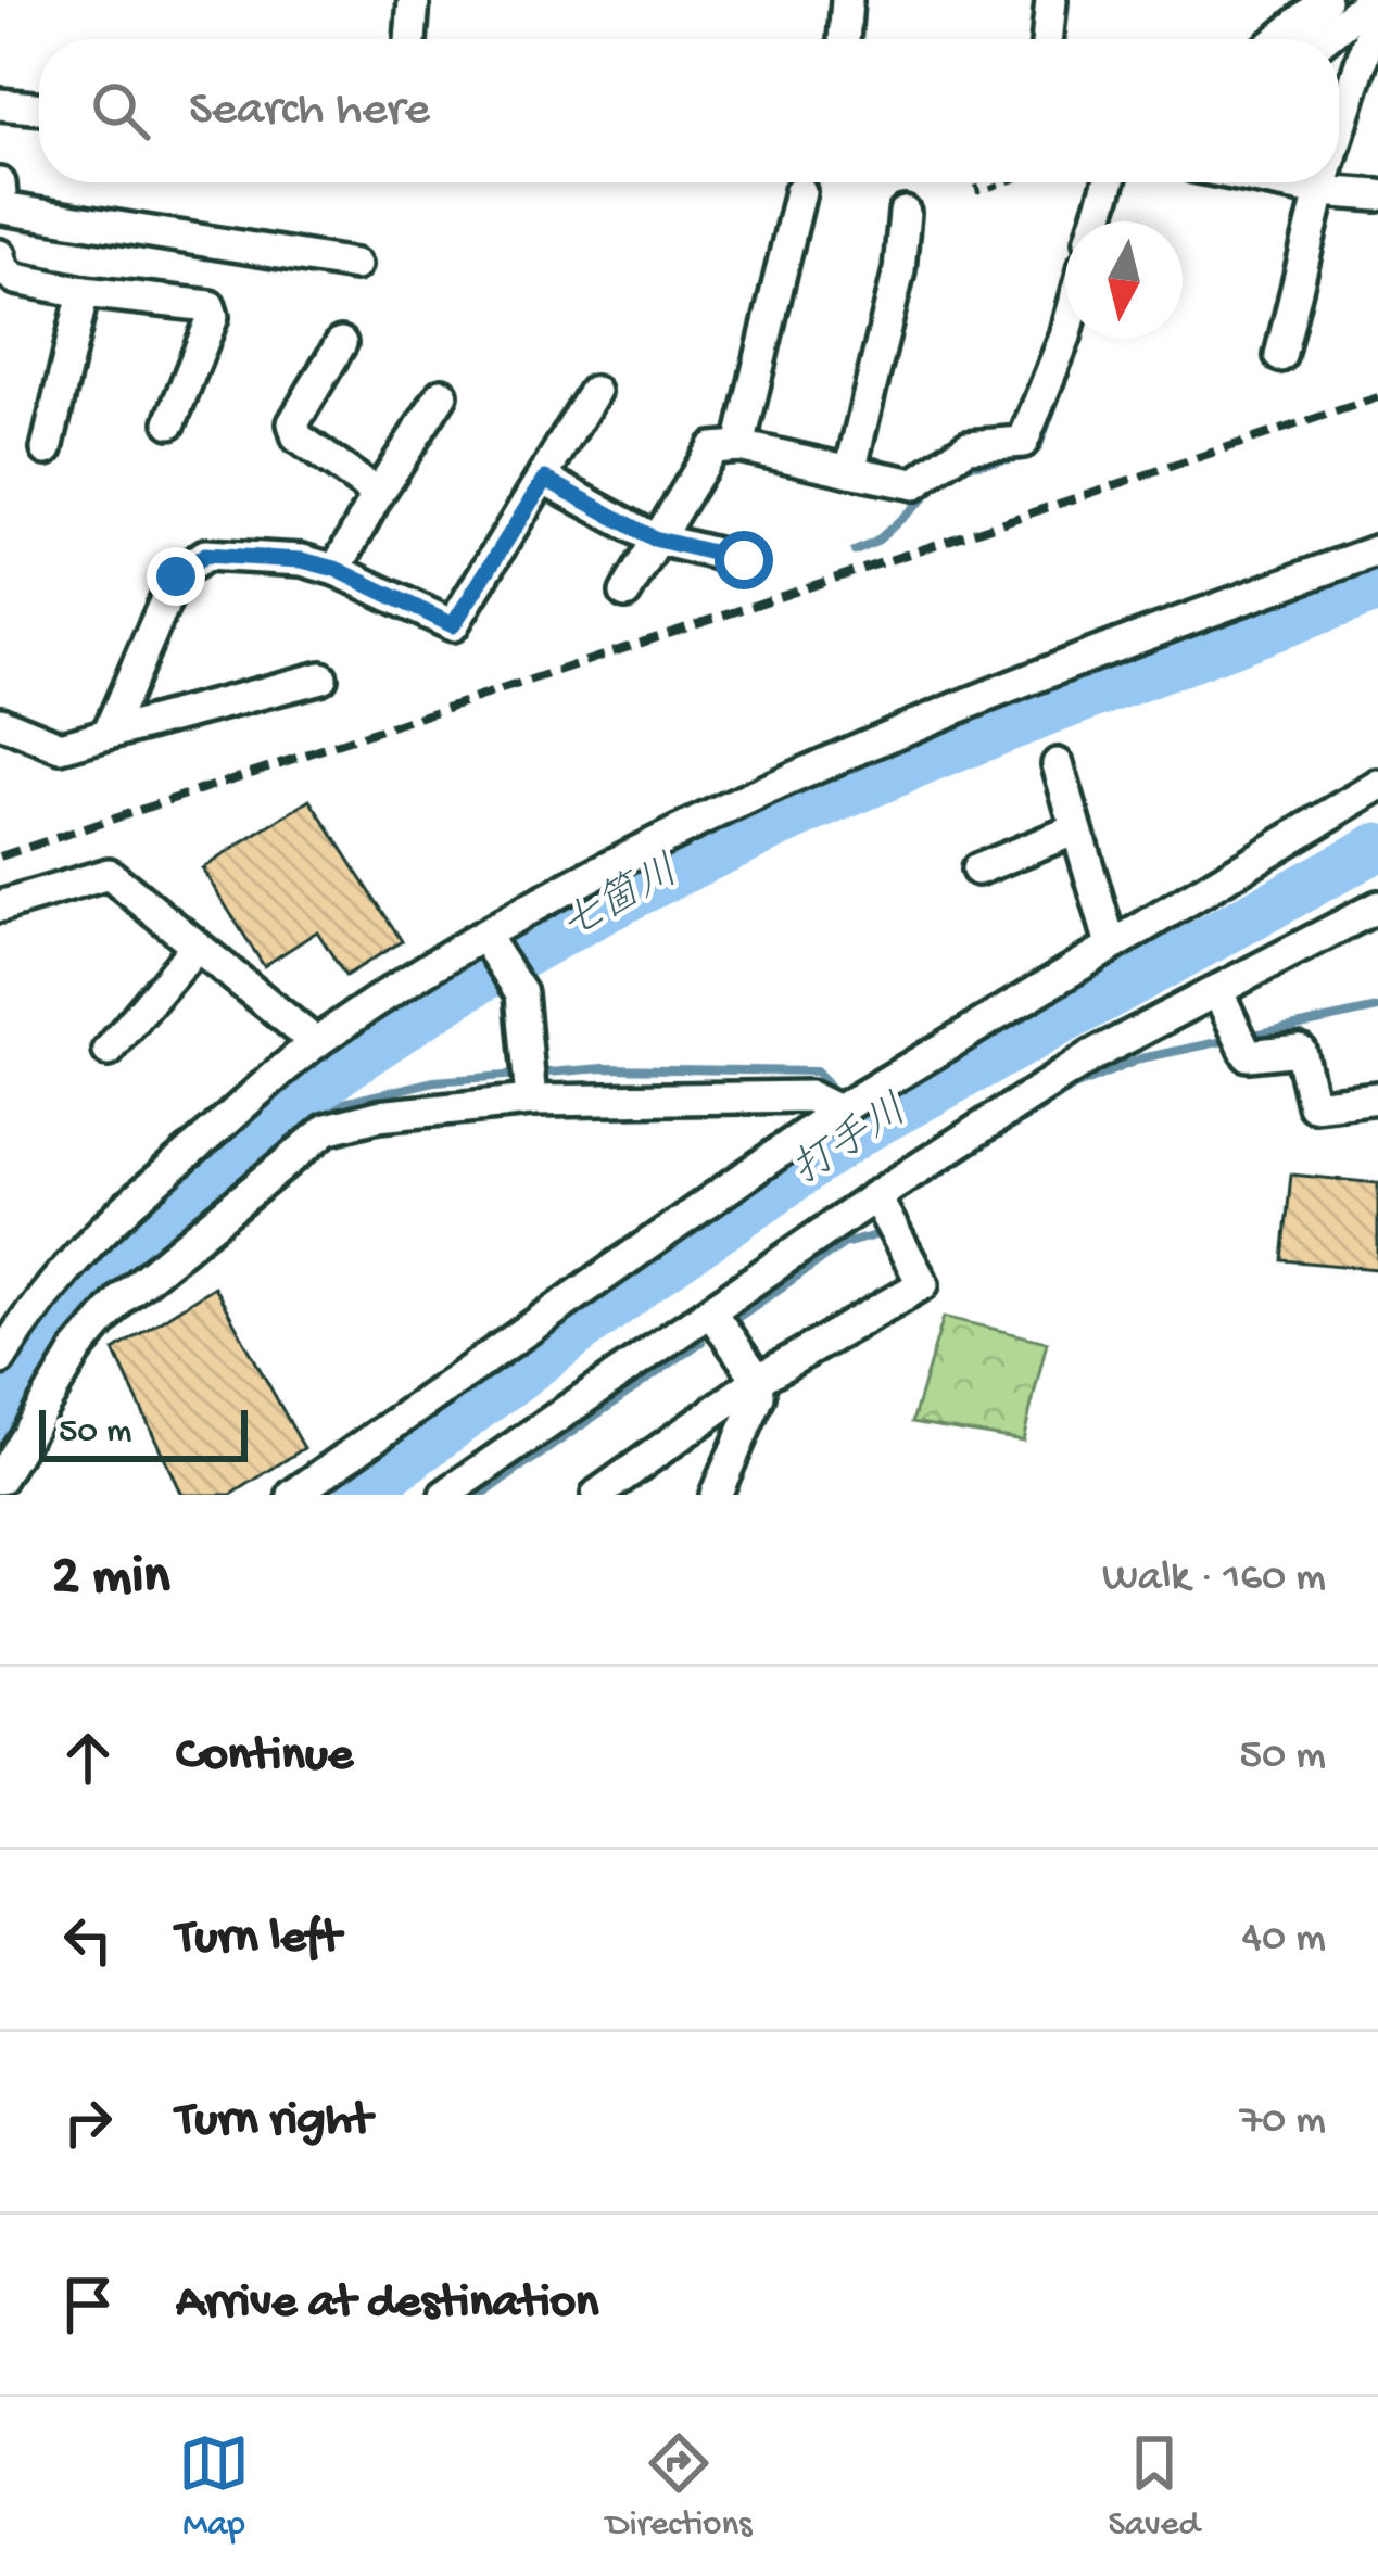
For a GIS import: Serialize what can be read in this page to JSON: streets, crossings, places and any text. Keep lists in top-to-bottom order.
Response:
{
  "water": ["七箇川", "打手川"],
  "scale_bar": "50 m",
  "north": "bottom",
  "page": {
    "search": "Search here",
    "scale": "50 m",
    "heading": ["2 min", "Walk · 160 m"],
    "list": [
      ["Continue", "50 m"],
      ["Turn left", "40 m"],
      ["Turn right", "70 m"],
      "Arrive at destination"
    ],
    "nav": ["Map", "Directions", "Saved"]
  }
}
